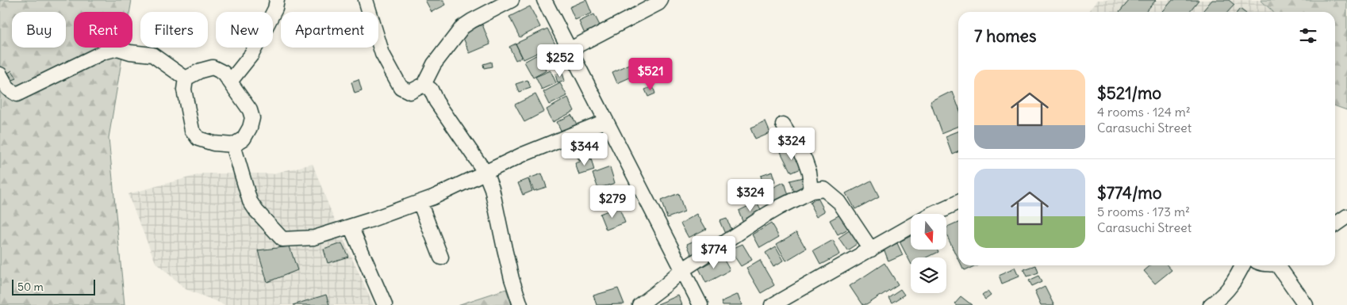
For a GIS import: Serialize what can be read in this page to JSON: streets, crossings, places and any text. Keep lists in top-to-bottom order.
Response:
{
  "scale_bar": "50 m",
  "north": "bottom",
  "page": {
    "chip": [
      "Buy",
      "Rent",
      "Filters",
      "New",
      "Apartment"
    ],
    "heading": "7 homes",
    "price": [
      "$252",
      "$521",
      "$324",
      "$344",
      "$324",
      "$279",
      "$774"
    ],
    "list": [
      {
        "name": "$521/mo",
        "note": "4 rooms · 124 m² · Carasuchi Street"
      },
      {
        "name": "$774/mo",
        "note": "5 rooms · 173 m² · Carasuchi Street"
      }
    ],
    "scale": "50 m"
  }
}
